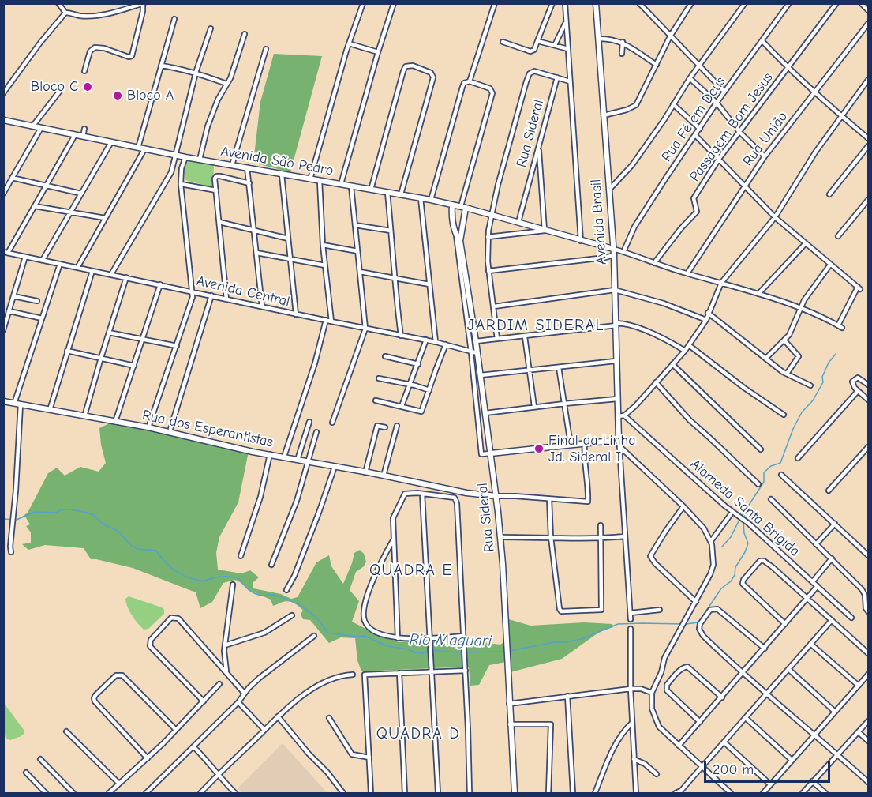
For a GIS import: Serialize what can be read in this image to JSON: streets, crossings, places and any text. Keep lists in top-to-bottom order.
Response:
{
  "streets": {
    "main road": [
      "Rua Sideral",
      "Avenida São Pedro",
      "Avenida Brasil",
      "Rua dos Esperantistas"
    ],
    "street": [
      "Rua Fé em Deus",
      "Passagem Bom Jesus",
      "Rua União",
      "Avenida Central",
      "Alameda Santa Brígida"
    ]
  },
  "crossings": [
    ["Rua Sideral", "Avenida São Pedro"],
    ["Rua Sideral", "Avenida Central"],
    ["Rua Sideral", "Rua dos Esperantistas"],
    ["Avenida São Pedro", "Avenida Brasil"]
  ],
  "districts": ["JARDIM SIDERAL", "QUADRA E", "QUADRA D"],
  "water": ["Rio Maguari"],
  "places": ["Bloco C", "Bloco A", "Final da Linha Jd. Sideral I"],
  "scale_bar": "200 m"
}
